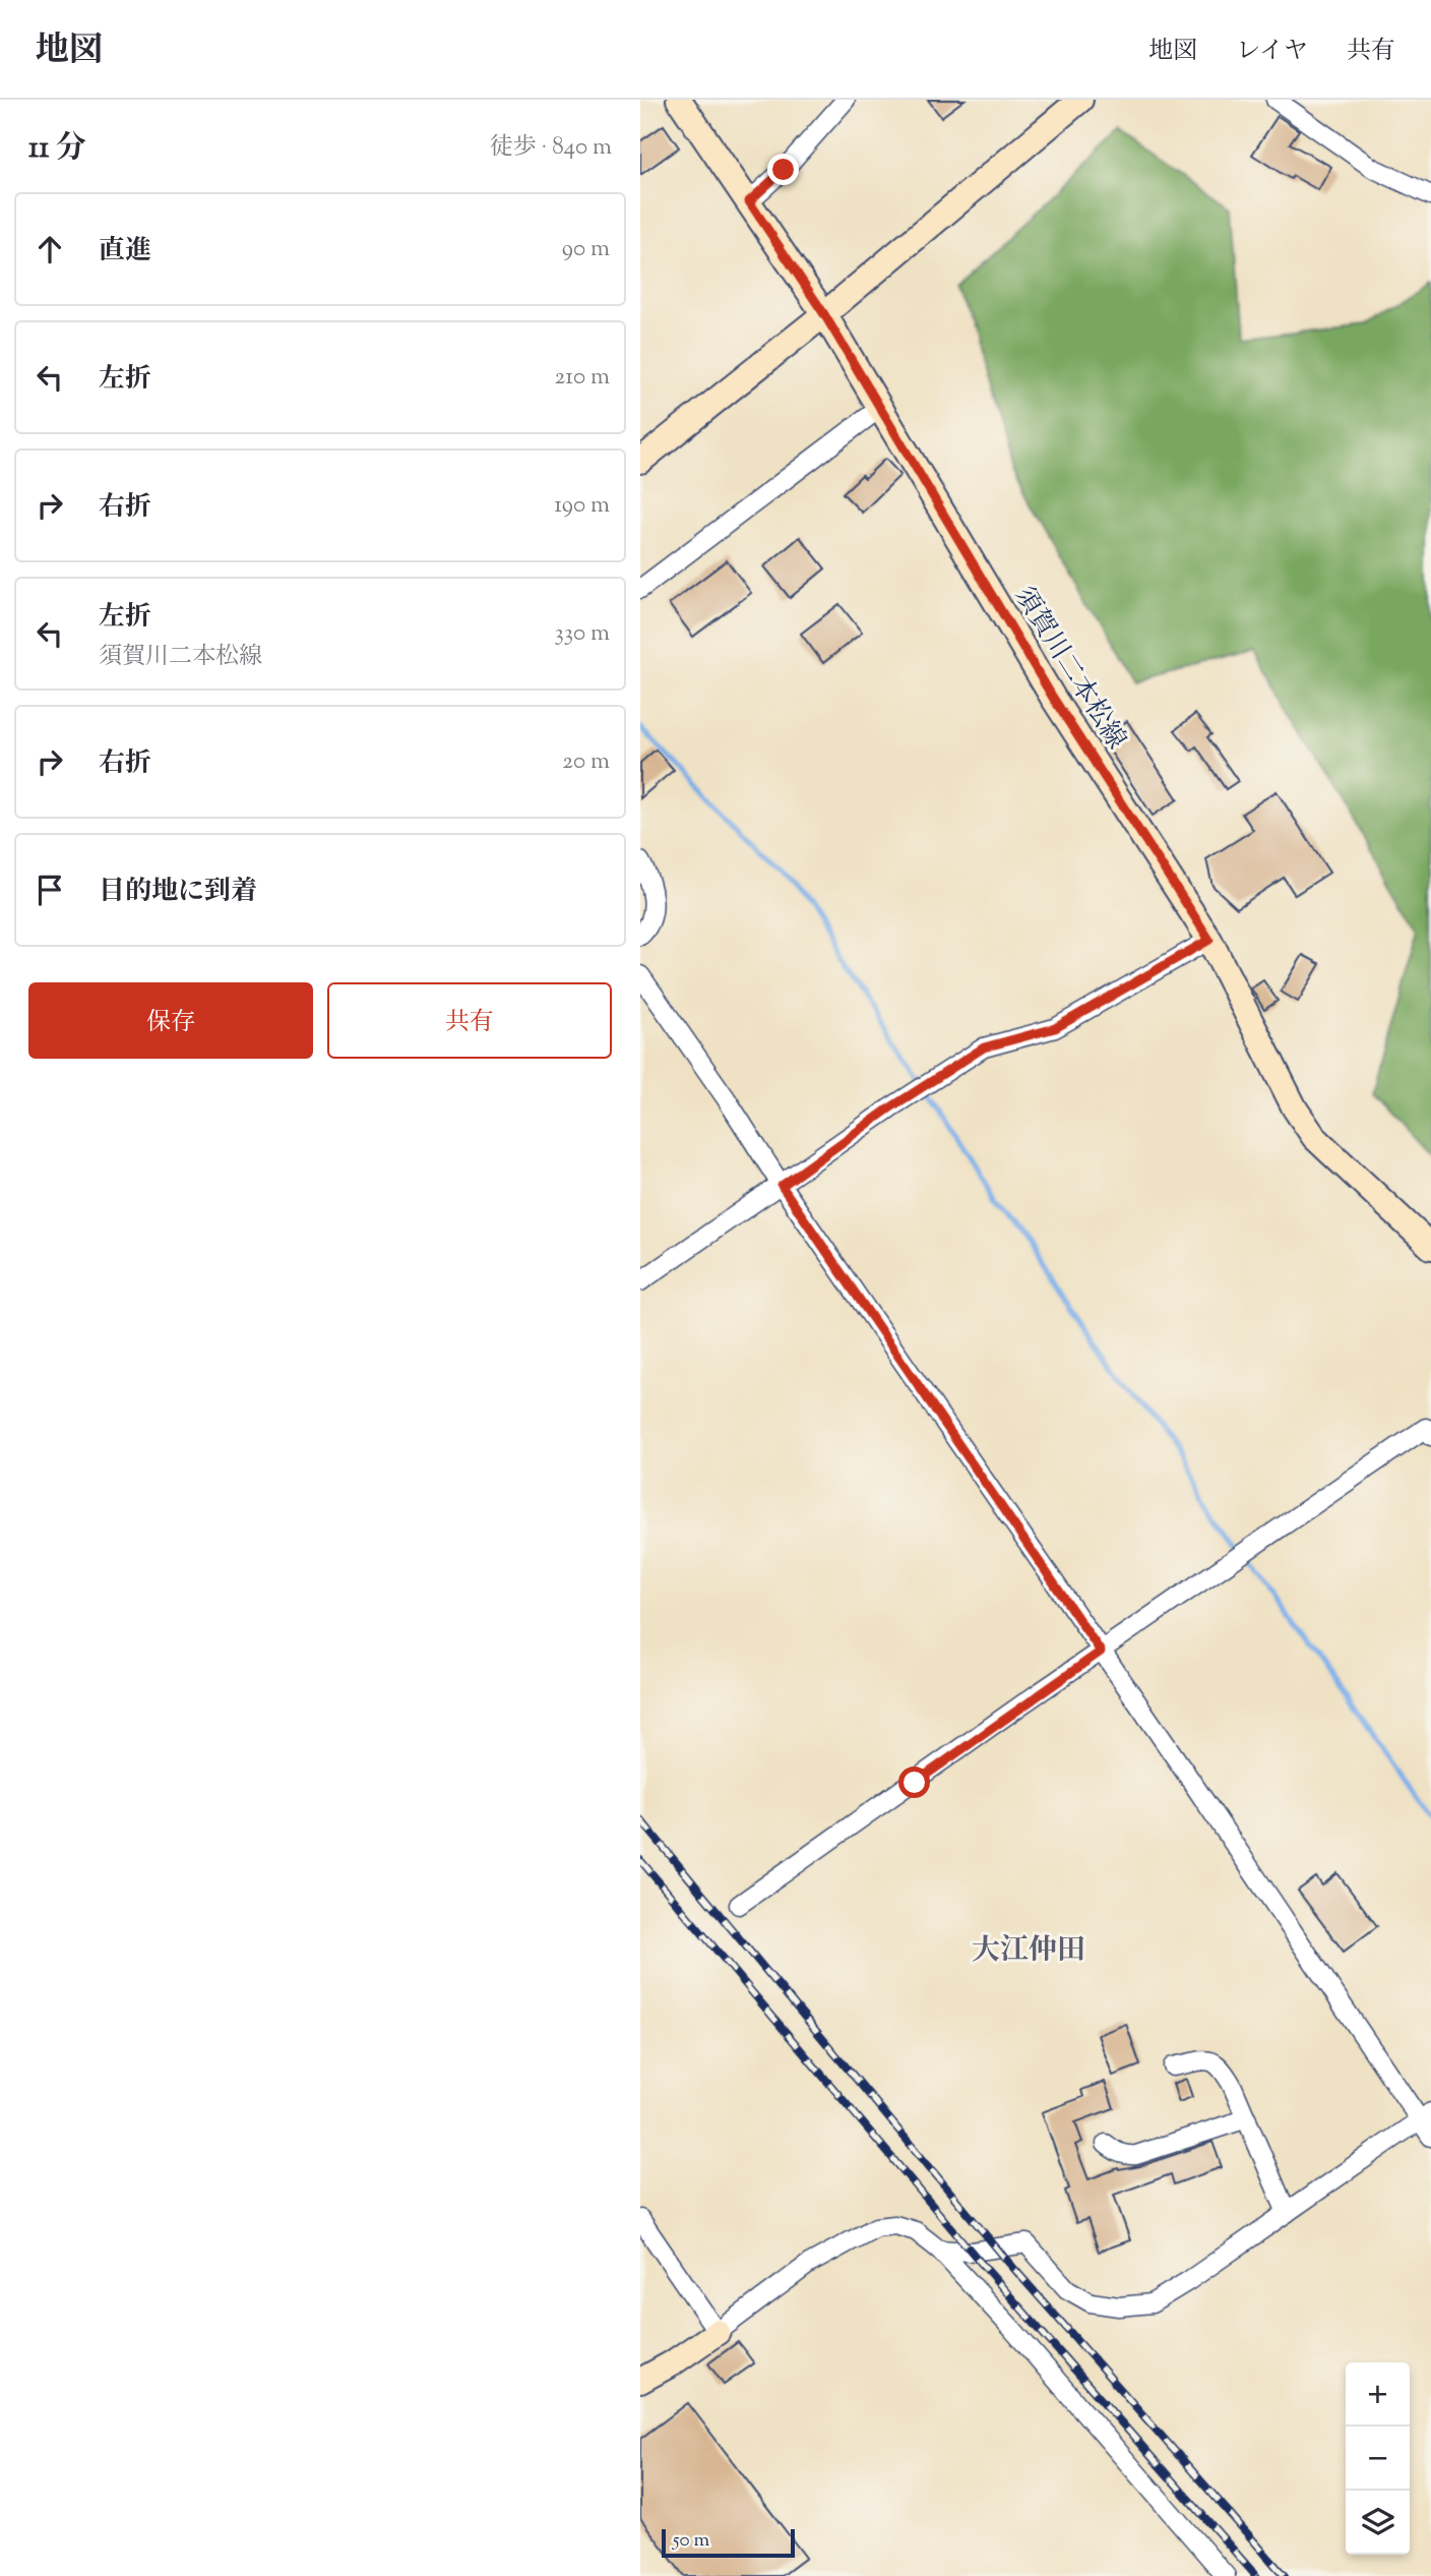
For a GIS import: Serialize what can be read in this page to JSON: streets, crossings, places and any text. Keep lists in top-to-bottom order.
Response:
{
  "streets": {
    "main road": ["須賀川二本松線"]
  },
  "districts": ["大江仲田"],
  "scale_bar": "50 m",
  "page": {
    "header": "地図",
    "nav": ["地図", "レイヤ", "共有"],
    "heading": ["11 分", "徒歩 · 840 m"],
    "list": [
      ["直進", "90 m"],
      ["左折", "210 m"],
      ["右折", "190 m"],
      ["左折", "須賀川二本松線", "330 m"],
      ["右折", "20 m"],
      "目的地に到着"
    ],
    "buttons": ["保存", "共有"],
    "map_buttons": ["+", "−"],
    "scale": "50 m"
  }
}
